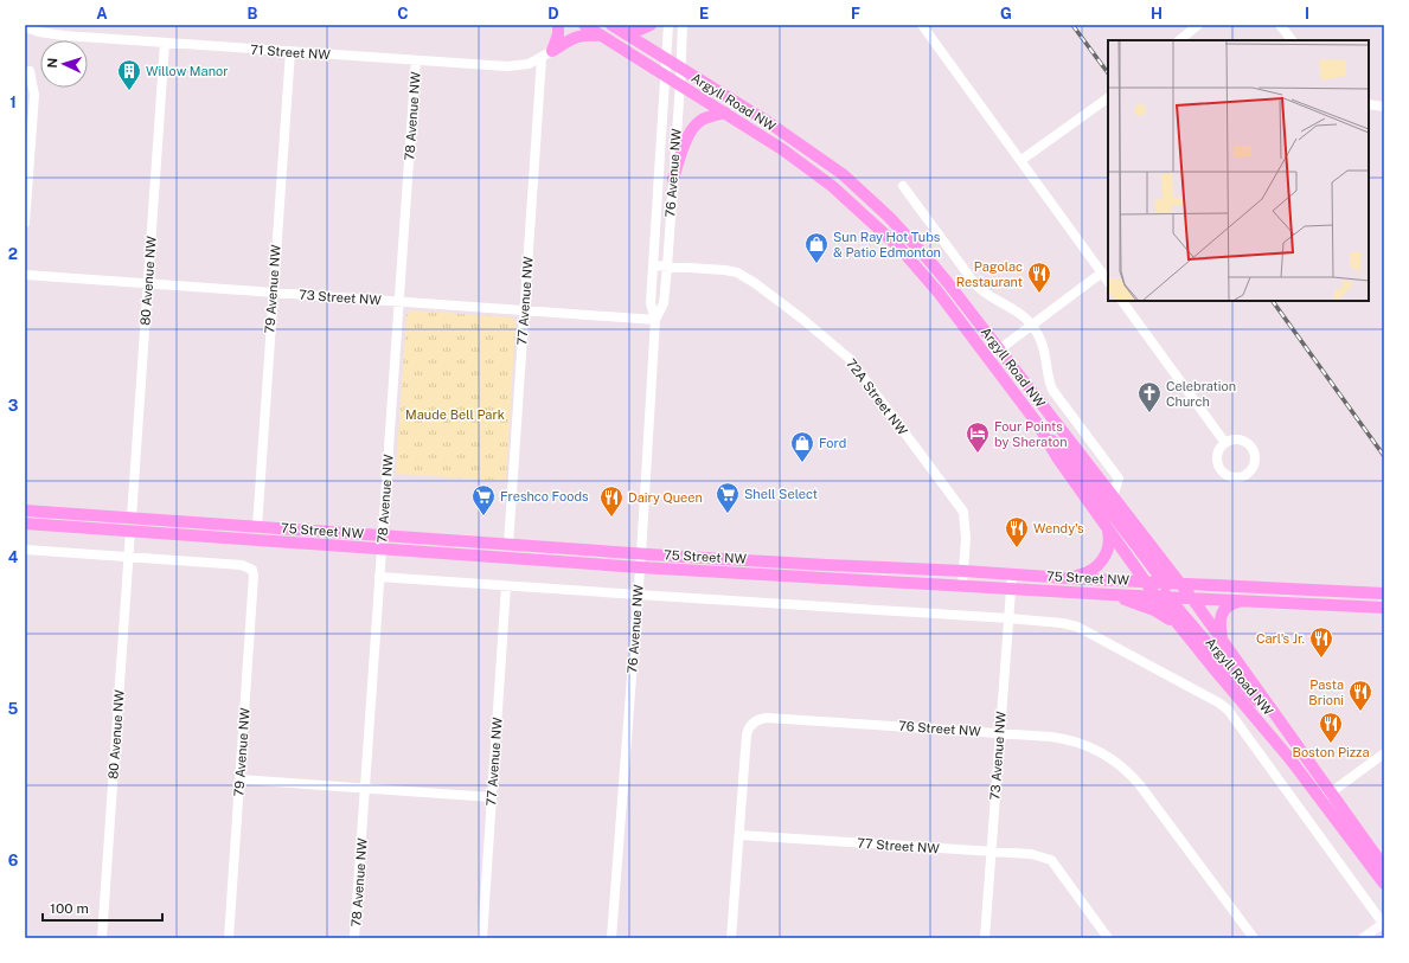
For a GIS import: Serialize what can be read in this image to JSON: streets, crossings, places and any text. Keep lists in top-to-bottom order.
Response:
{
  "streets": {
    "main road": ["Argyll Road NW", "75 Street NW"],
    "street": [
      "71 Street NW",
      "78 Avenue NW",
      "76 Avenue NW",
      "80 Avenue NW",
      "79 Avenue NW",
      "73 Street NW",
      "77 Avenue NW",
      "72A Street NW",
      "76 Street NW",
      "73 Avenue NW",
      "77 Street NW"
    ]
  },
  "crossings": [
    ["71 Street NW", "78 Avenue NW"],
    ["71 Street NW", "80 Avenue NW"],
    ["71 Street NW", "79 Avenue NW"],
    ["71 Street NW", "77 Avenue NW"],
    ["Argyll Road NW", "76 Avenue NW"],
    ["Argyll Road NW", "75 Street NW"],
    ["78 Avenue NW", "73 Street NW"],
    ["78 Avenue NW", "75 Street NW"],
    ["76 Avenue NW", "73 Street NW"],
    ["76 Avenue NW", "72A Street NW"],
    ["76 Avenue NW", "75 Street NW"],
    ["80 Avenue NW", "79 Avenue NW"],
    ["80 Avenue NW", "73 Street NW"],
    ["80 Avenue NW", "75 Street NW"],
    ["79 Avenue NW", "73 Street NW"],
    ["79 Avenue NW", "75 Street NW"],
    ["73 Street NW", "77 Avenue NW"],
    ["77 Avenue NW", "75 Street NW"],
    ["72A Street NW", "75 Street NW"],
    ["75 Street NW", "73 Avenue NW"],
    ["76 Street NW", "73 Avenue NW"],
    ["76 Street NW", "77 Street NW"],
    ["73 Avenue NW", "77 Street NW"]
  ],
  "parks": ["Maude Bell Park"],
  "places": {
    "building": ["Willow Manor"],
    "shop": ["Sun Ray Hot Tubs & Patio Edmonton", "Ford"],
    "restaurant": [
      "Pagolac Restaurant",
      "Dairy Queen",
      "Wendy's",
      "Carl's Jr.",
      "Pasta Brioni",
      "Boston Pizza"
    ],
    "church": ["Celebration Church"],
    "hotel": ["Four Points by Sheraton"],
    "supermarket": ["Shell Select", "Freshco Foods"]
  },
  "scale_bar": "100 m",
  "north": "left",
  "grid": {
    "columns": [
      "A",
      "B",
      "C",
      "D",
      "E",
      "F",
      "G",
      "H",
      "I"
    ],
    "rows": [
      "1",
      "2",
      "3",
      "4",
      "5",
      "6"
    ]
  }
}
